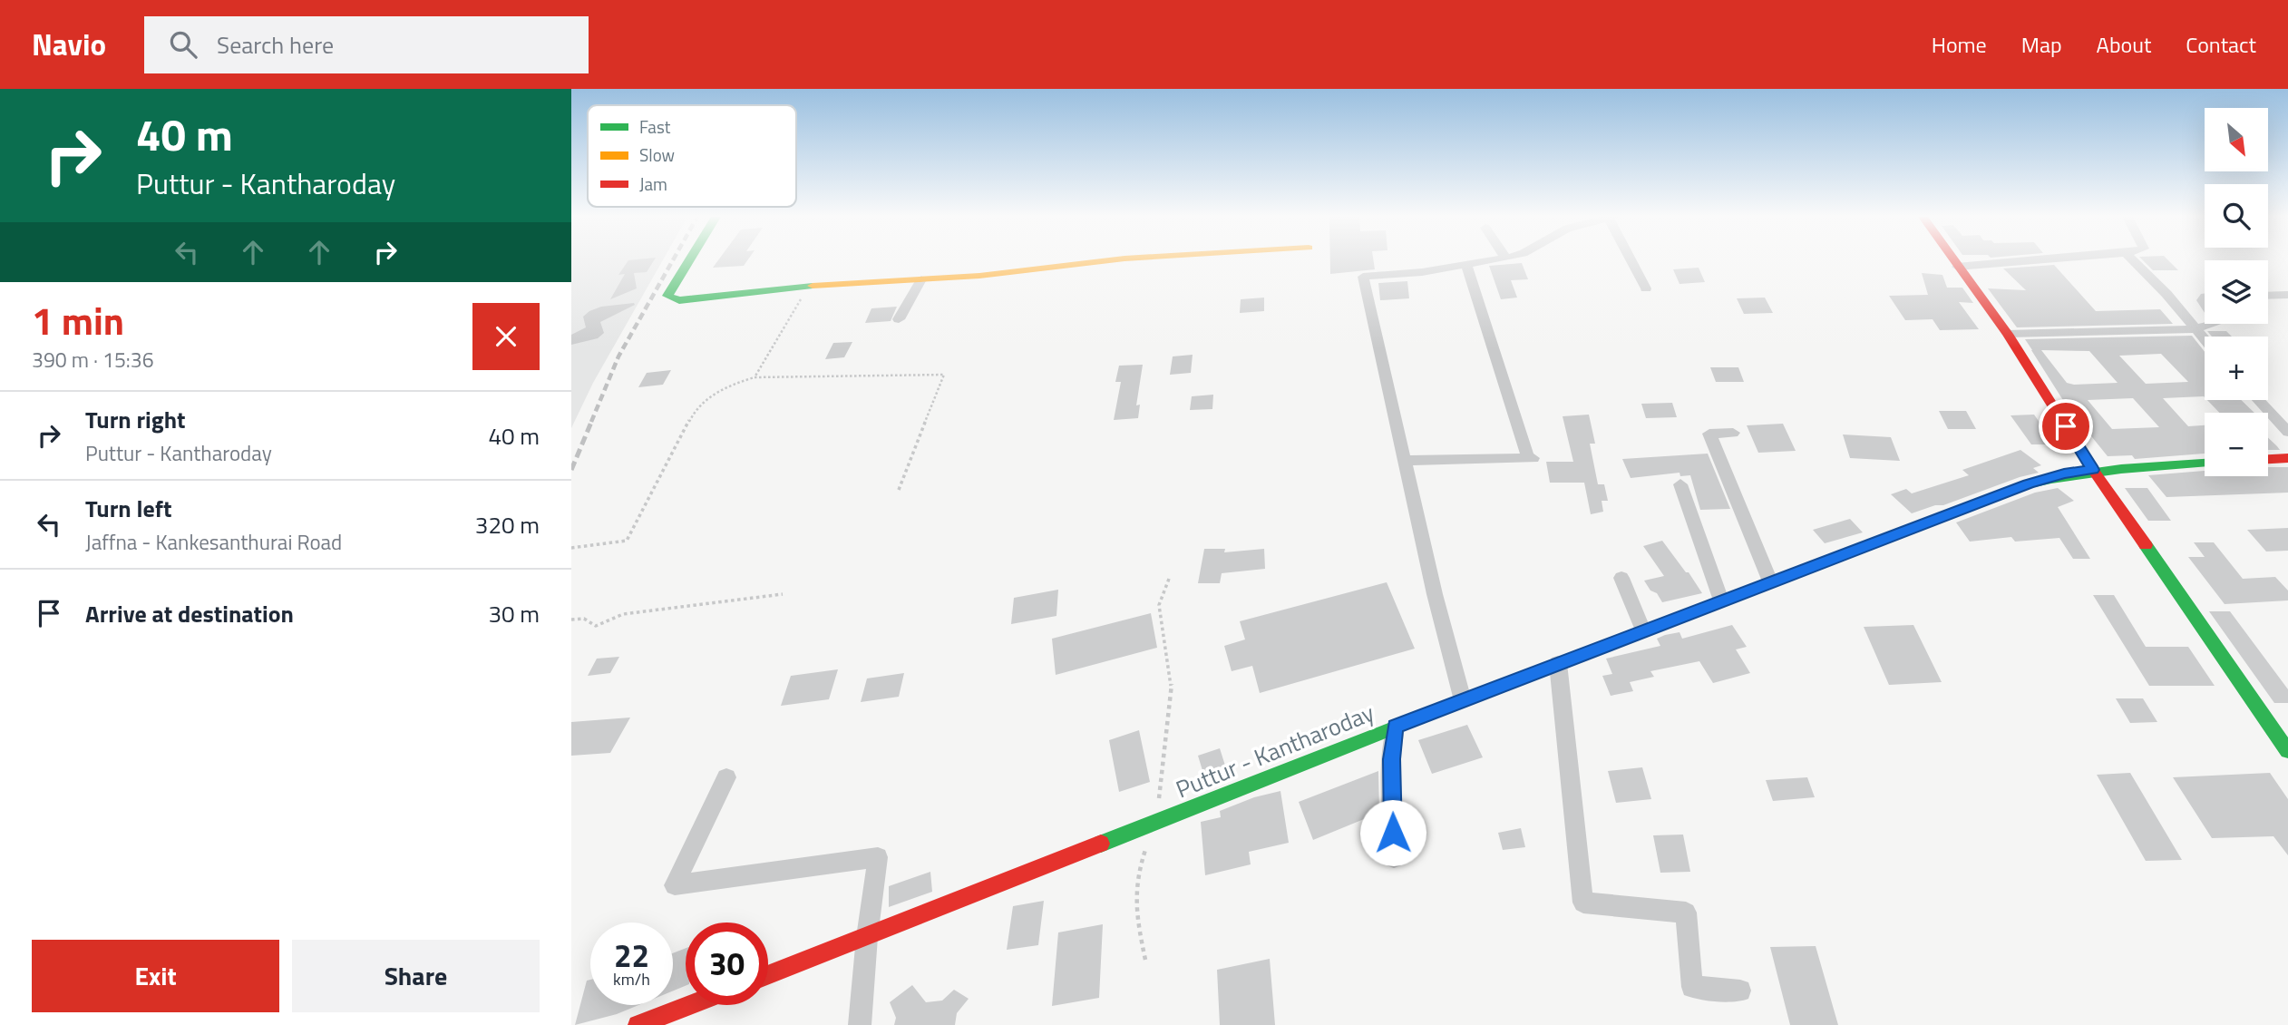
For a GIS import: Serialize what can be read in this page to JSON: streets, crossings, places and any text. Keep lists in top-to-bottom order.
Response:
{
  "streets": {
    "main road": ["Puttur - Kantharoday"]
  },
  "legend": ["Fast", "Slow", "Jam"],
  "north": "bottom right",
  "page": {
    "header": "Navio",
    "search": "Search here",
    "nav": [
      "Home",
      "Map",
      "About",
      "Contact"
    ],
    "turn": ["40 m", "Puttur - Kantharoday"],
    "map_buttons": ["+", "−"],
    "heading": ["1 min", "390 m · 15:36"],
    "list": [
      {
        "name": "Turn right",
        "note": "Puttur - Kantharoday",
        "value": "40 m"
      },
      {
        "name": "Turn left",
        "note": "Jaffna - Kankesanthurai Road",
        "value": "320 m"
      },
      {
        "name": "Arrive at destination",
        "value": "30 m"
      }
    ],
    "speed": "22 km/h",
    "limit": "30",
    "buttons": ["Exit", "Share"]
  }
}
